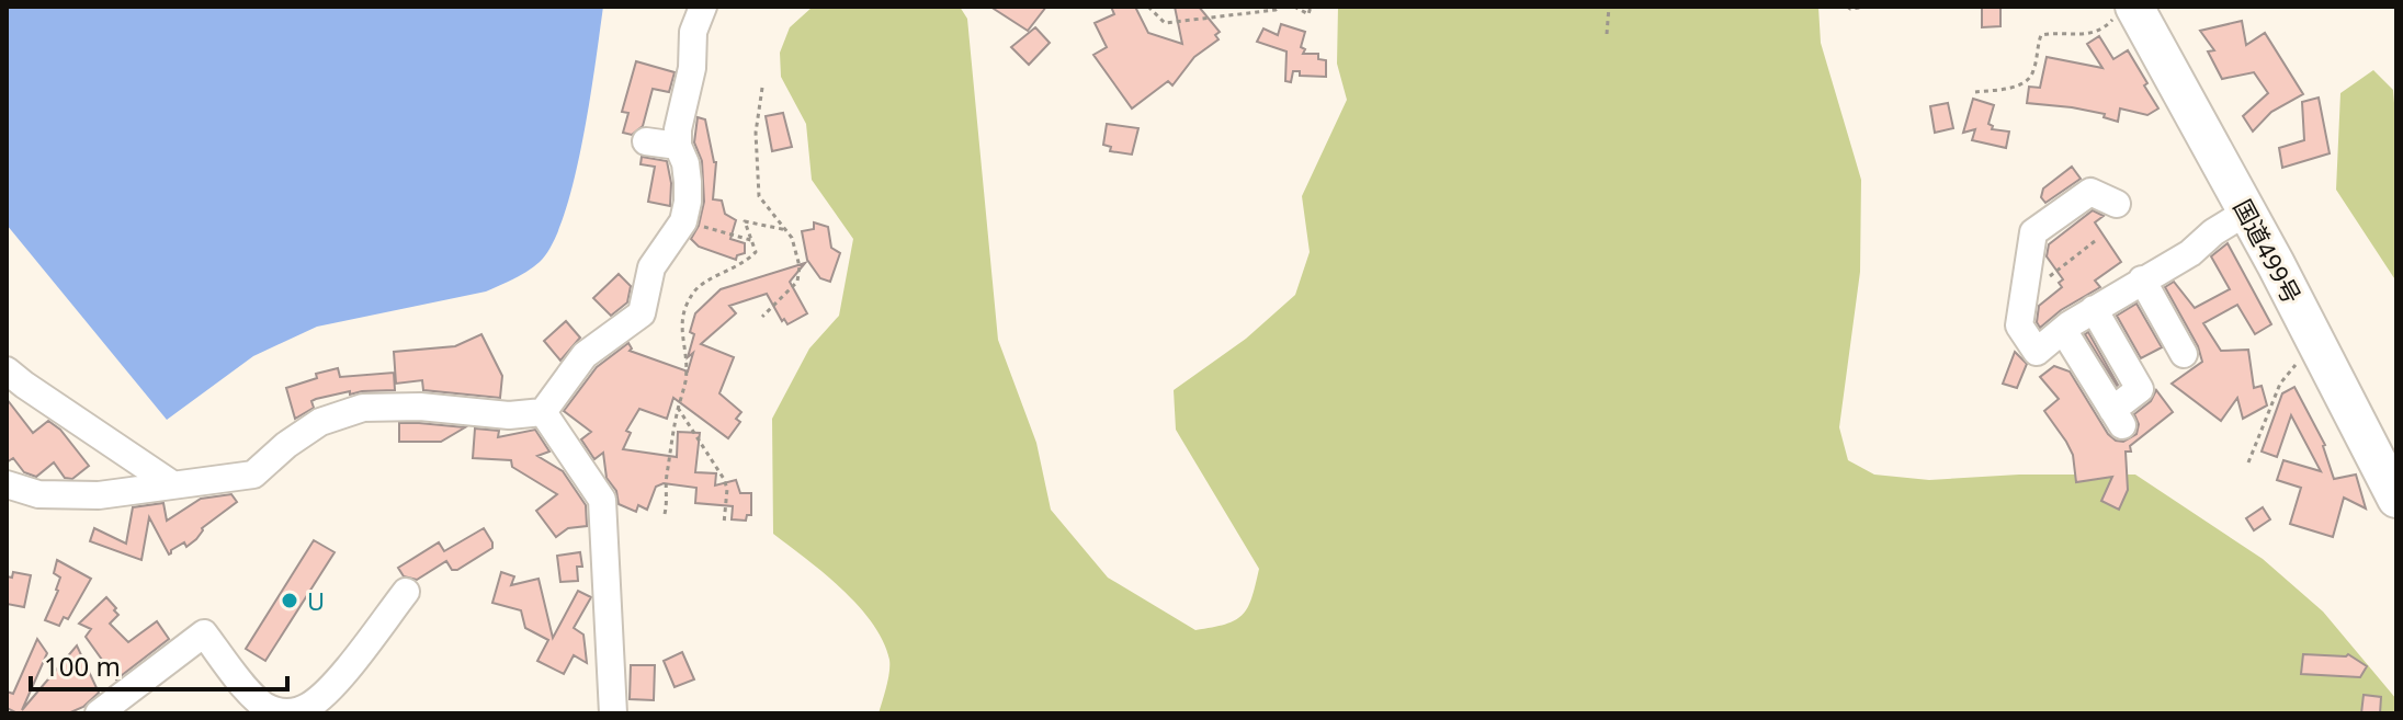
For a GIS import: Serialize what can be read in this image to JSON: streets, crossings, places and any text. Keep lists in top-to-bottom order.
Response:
{
  "streets": {
    "highway": ["国道499号"]
  },
  "places": ["U"],
  "scale_bar": "100 m"
}
